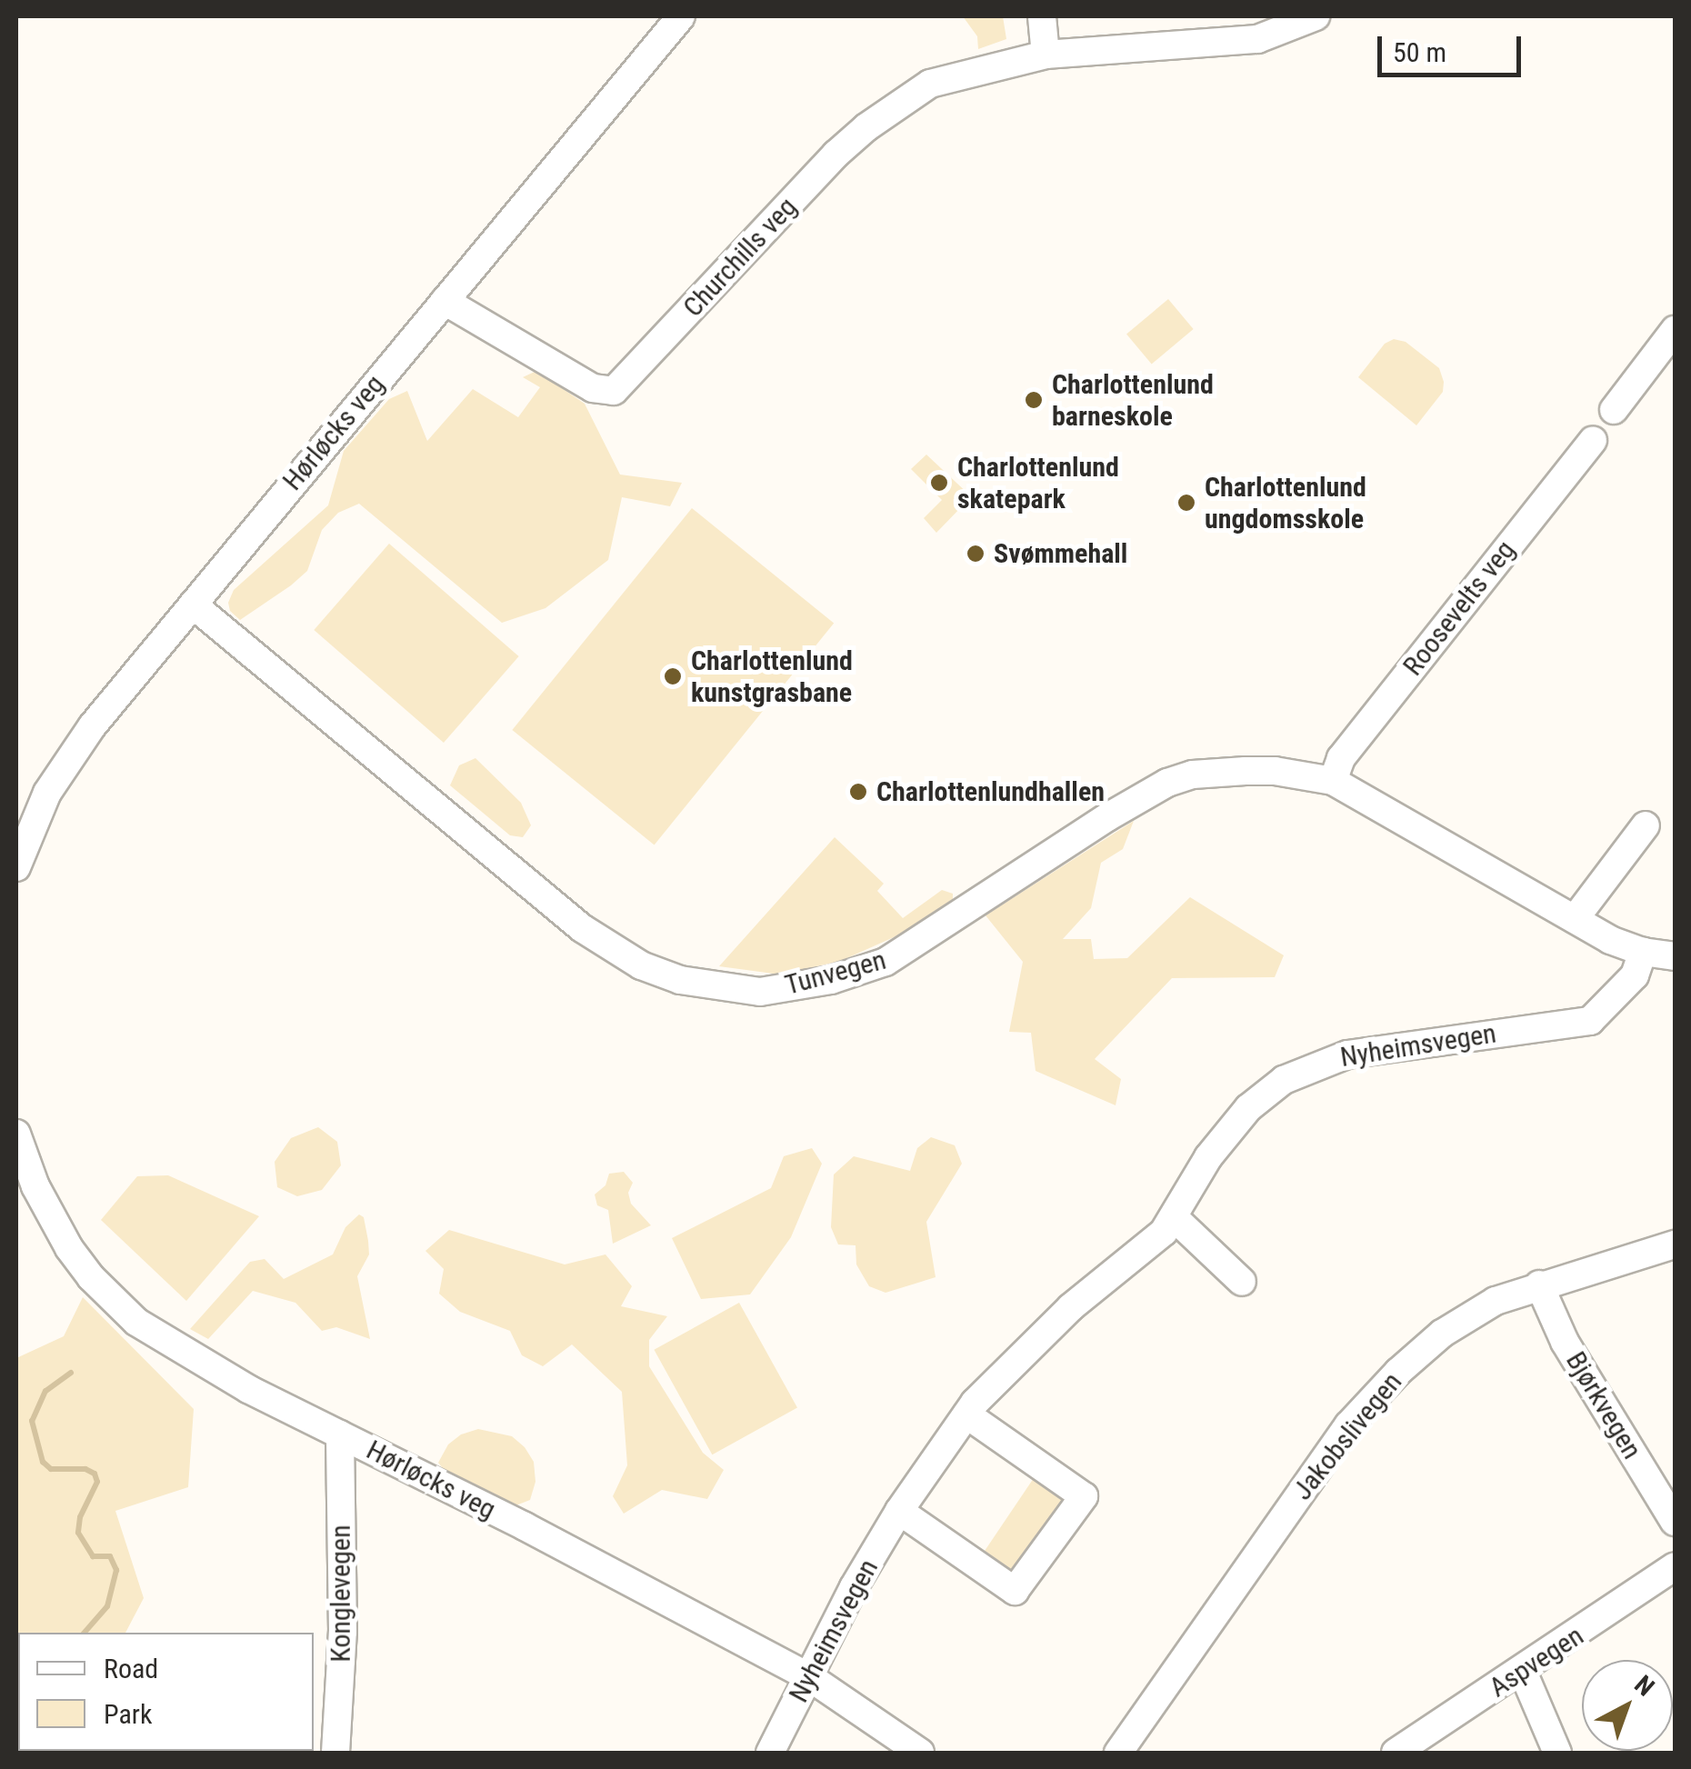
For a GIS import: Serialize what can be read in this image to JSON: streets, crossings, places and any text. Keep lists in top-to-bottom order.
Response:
{
  "streets": {
    "street": [
      "Churchills veg",
      "Hørløcks veg",
      "Roosevelts veg",
      "Tunvegen",
      "Nyheimsvegen",
      "Bjørkvegen",
      "Jakobslivegen",
      "Konglevegen",
      "Aspvegen"
    ]
  },
  "crossings": [
    ["Churchills veg", "Hørløcks veg"],
    ["Hørløcks veg", "Tunvegen"],
    ["Hørløcks veg", "Nyheimsvegen"],
    ["Hørløcks veg", "Konglevegen"],
    ["Roosevelts veg", "Tunvegen"],
    ["Tunvegen", "Nyheimsvegen"],
    ["Bjørkvegen", "Jakobslivegen"]
  ],
  "places": [
    "Charlottenlund barneskole",
    "Charlottenlund skatepark",
    "Charlottenlund ungdomsskole",
    "Svømmehall",
    "Charlottenlund kunstgrasbane",
    "Charlottenlundhallen"
  ],
  "legend": ["Road", "Park"],
  "scale_bar": "50 m",
  "north": "top right"
}
